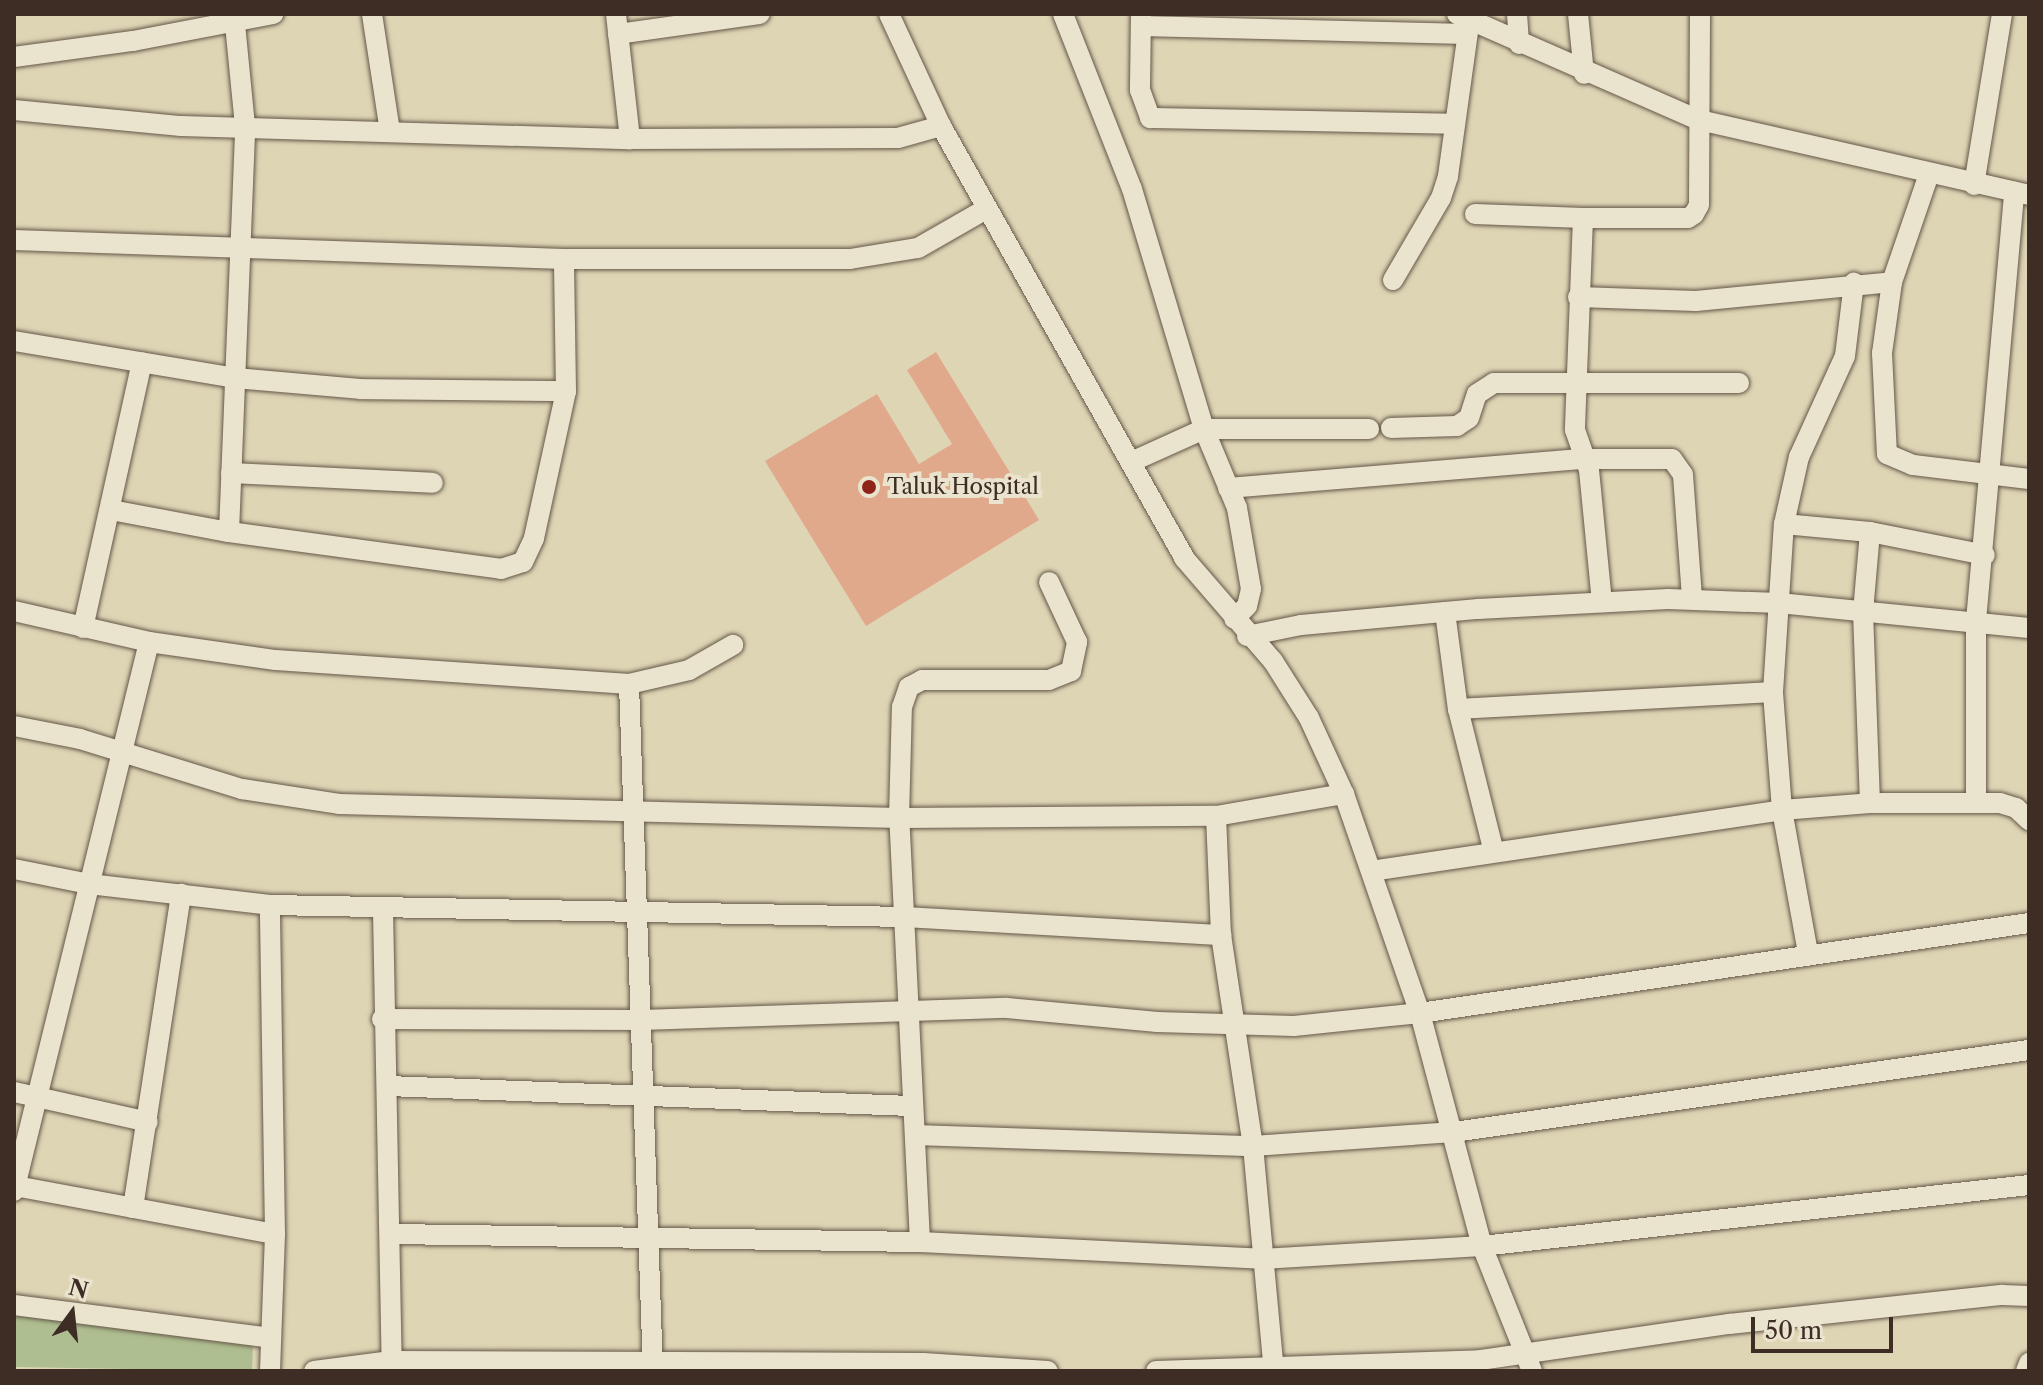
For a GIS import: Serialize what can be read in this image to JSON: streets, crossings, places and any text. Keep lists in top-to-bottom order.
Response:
{
  "places": ["Taluk Hospital"],
  "scale_bar": "50 m",
  "north": "top"
}
